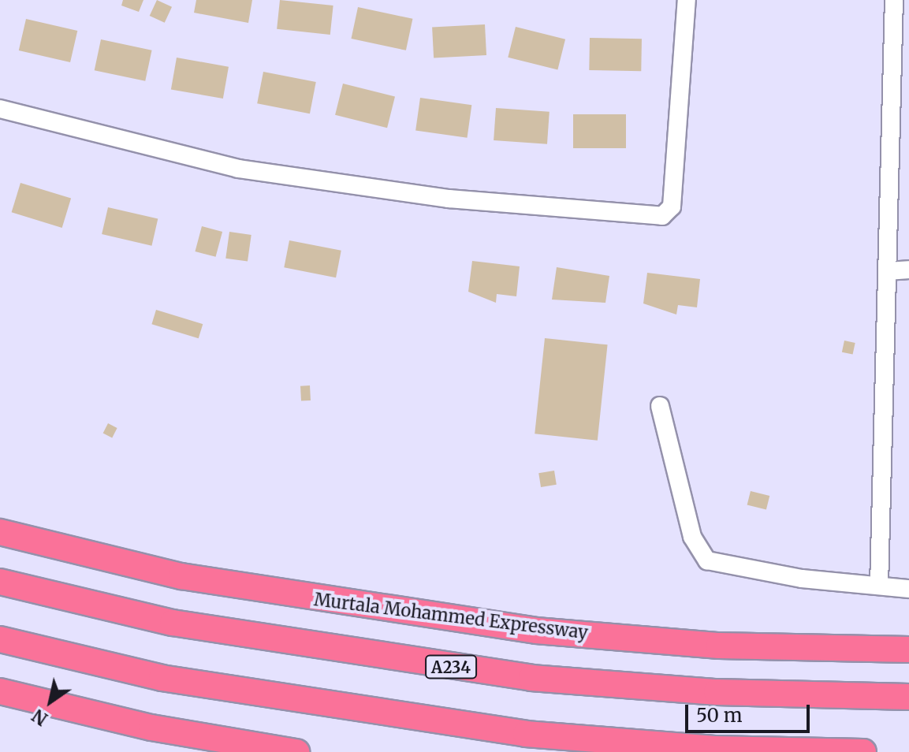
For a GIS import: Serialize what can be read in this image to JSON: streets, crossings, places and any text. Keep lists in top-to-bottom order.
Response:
{
  "streets": {
    "highway": ["Murtala Mohammed Expressway", "A234"]
  },
  "scale_bar": "50 m",
  "north": "bottom left"
}
